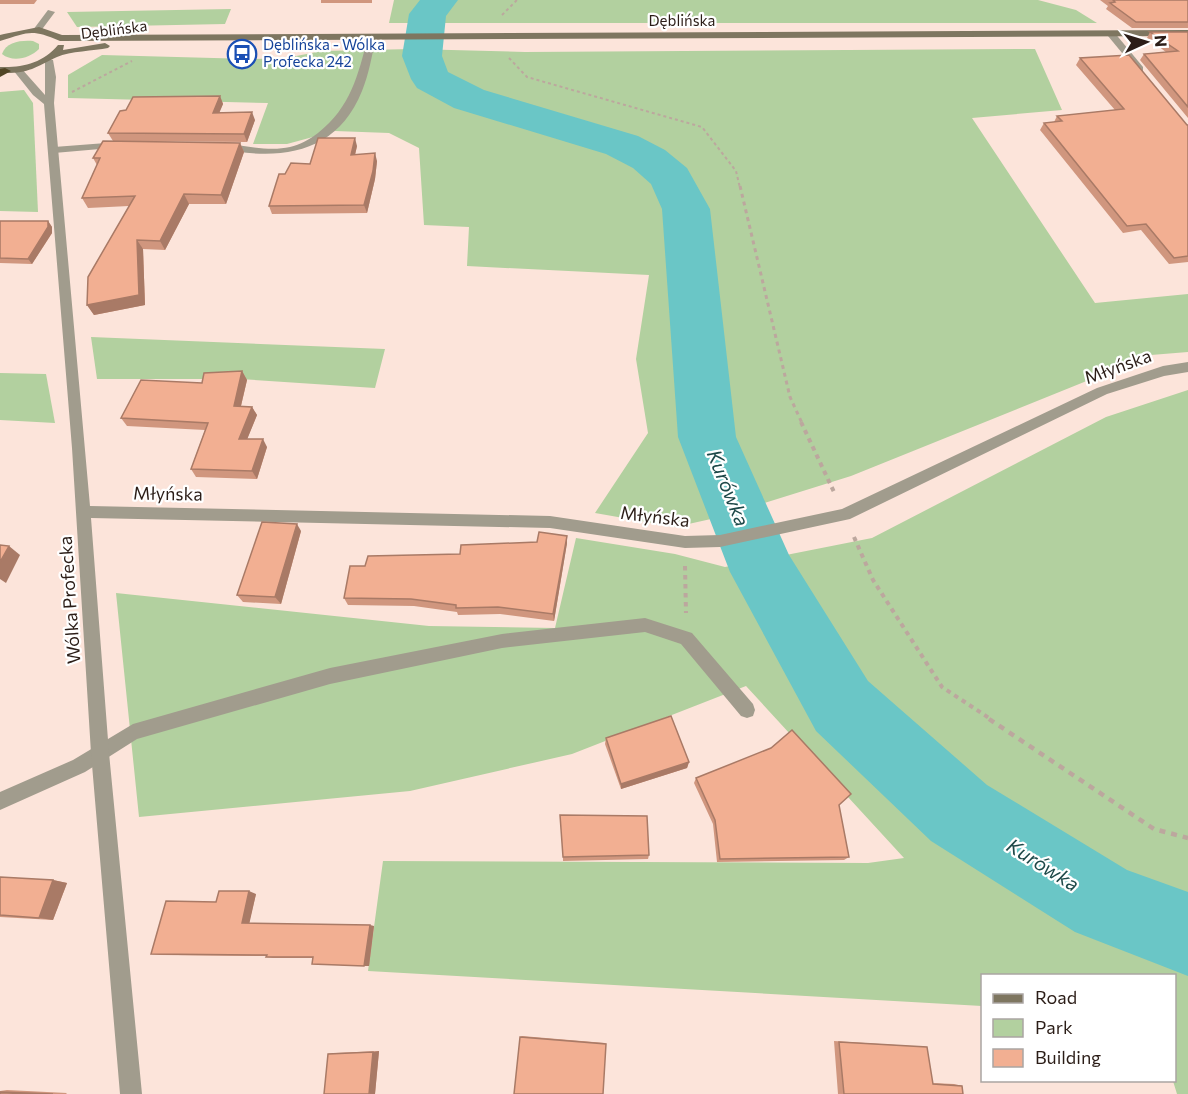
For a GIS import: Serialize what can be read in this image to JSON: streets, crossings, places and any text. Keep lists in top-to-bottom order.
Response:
{
  "streets": {
    "main road": ["Dęblińska"],
    "street": ["Młyńska", "Wólka Profecka"]
  },
  "crossings": [
    ["Dęblińska", "Wólka Profecka"],
    ["Młyńska", "Wólka Profecka"]
  ],
  "water": ["Kurówka"],
  "places": {
    "bus stop": ["Dęblińska - Wólka Profecka 242"]
  },
  "legend": ["Road", "Park", "Building"],
  "north": "right"
}
